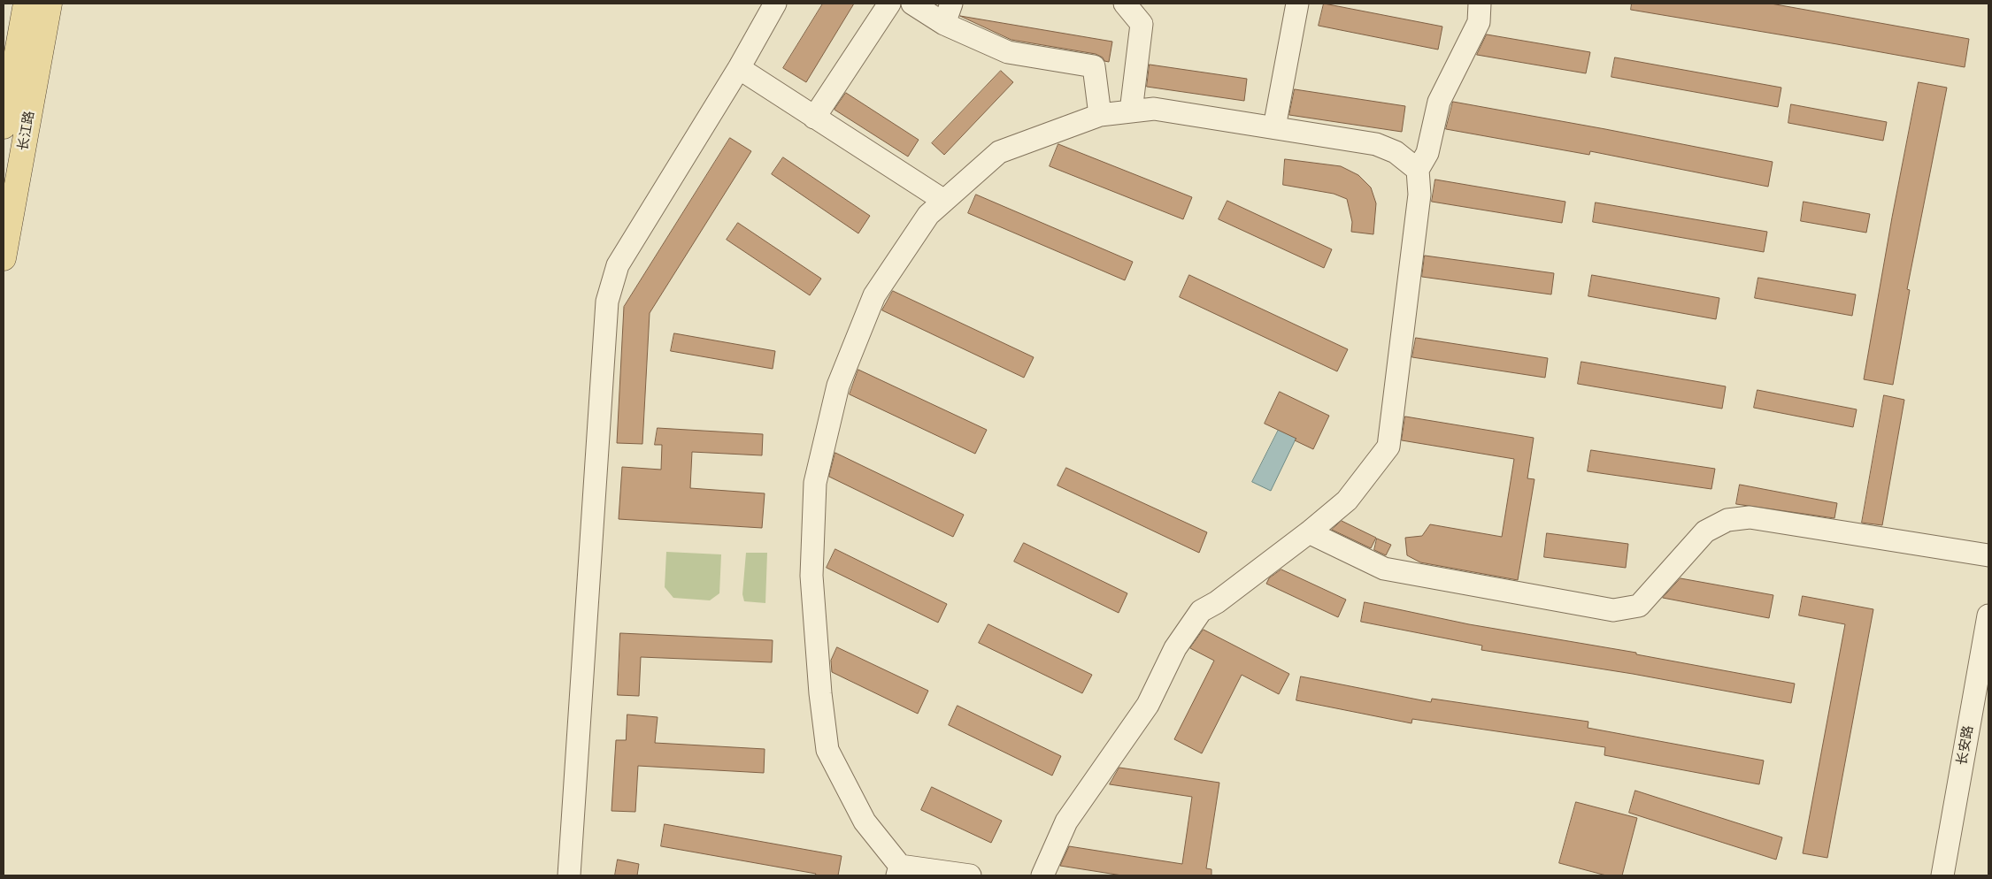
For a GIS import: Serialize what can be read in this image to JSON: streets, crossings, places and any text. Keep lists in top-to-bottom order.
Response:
{
  "streets": {
    "main road": ["长江路"],
    "street": ["长安路"]
  }
}
